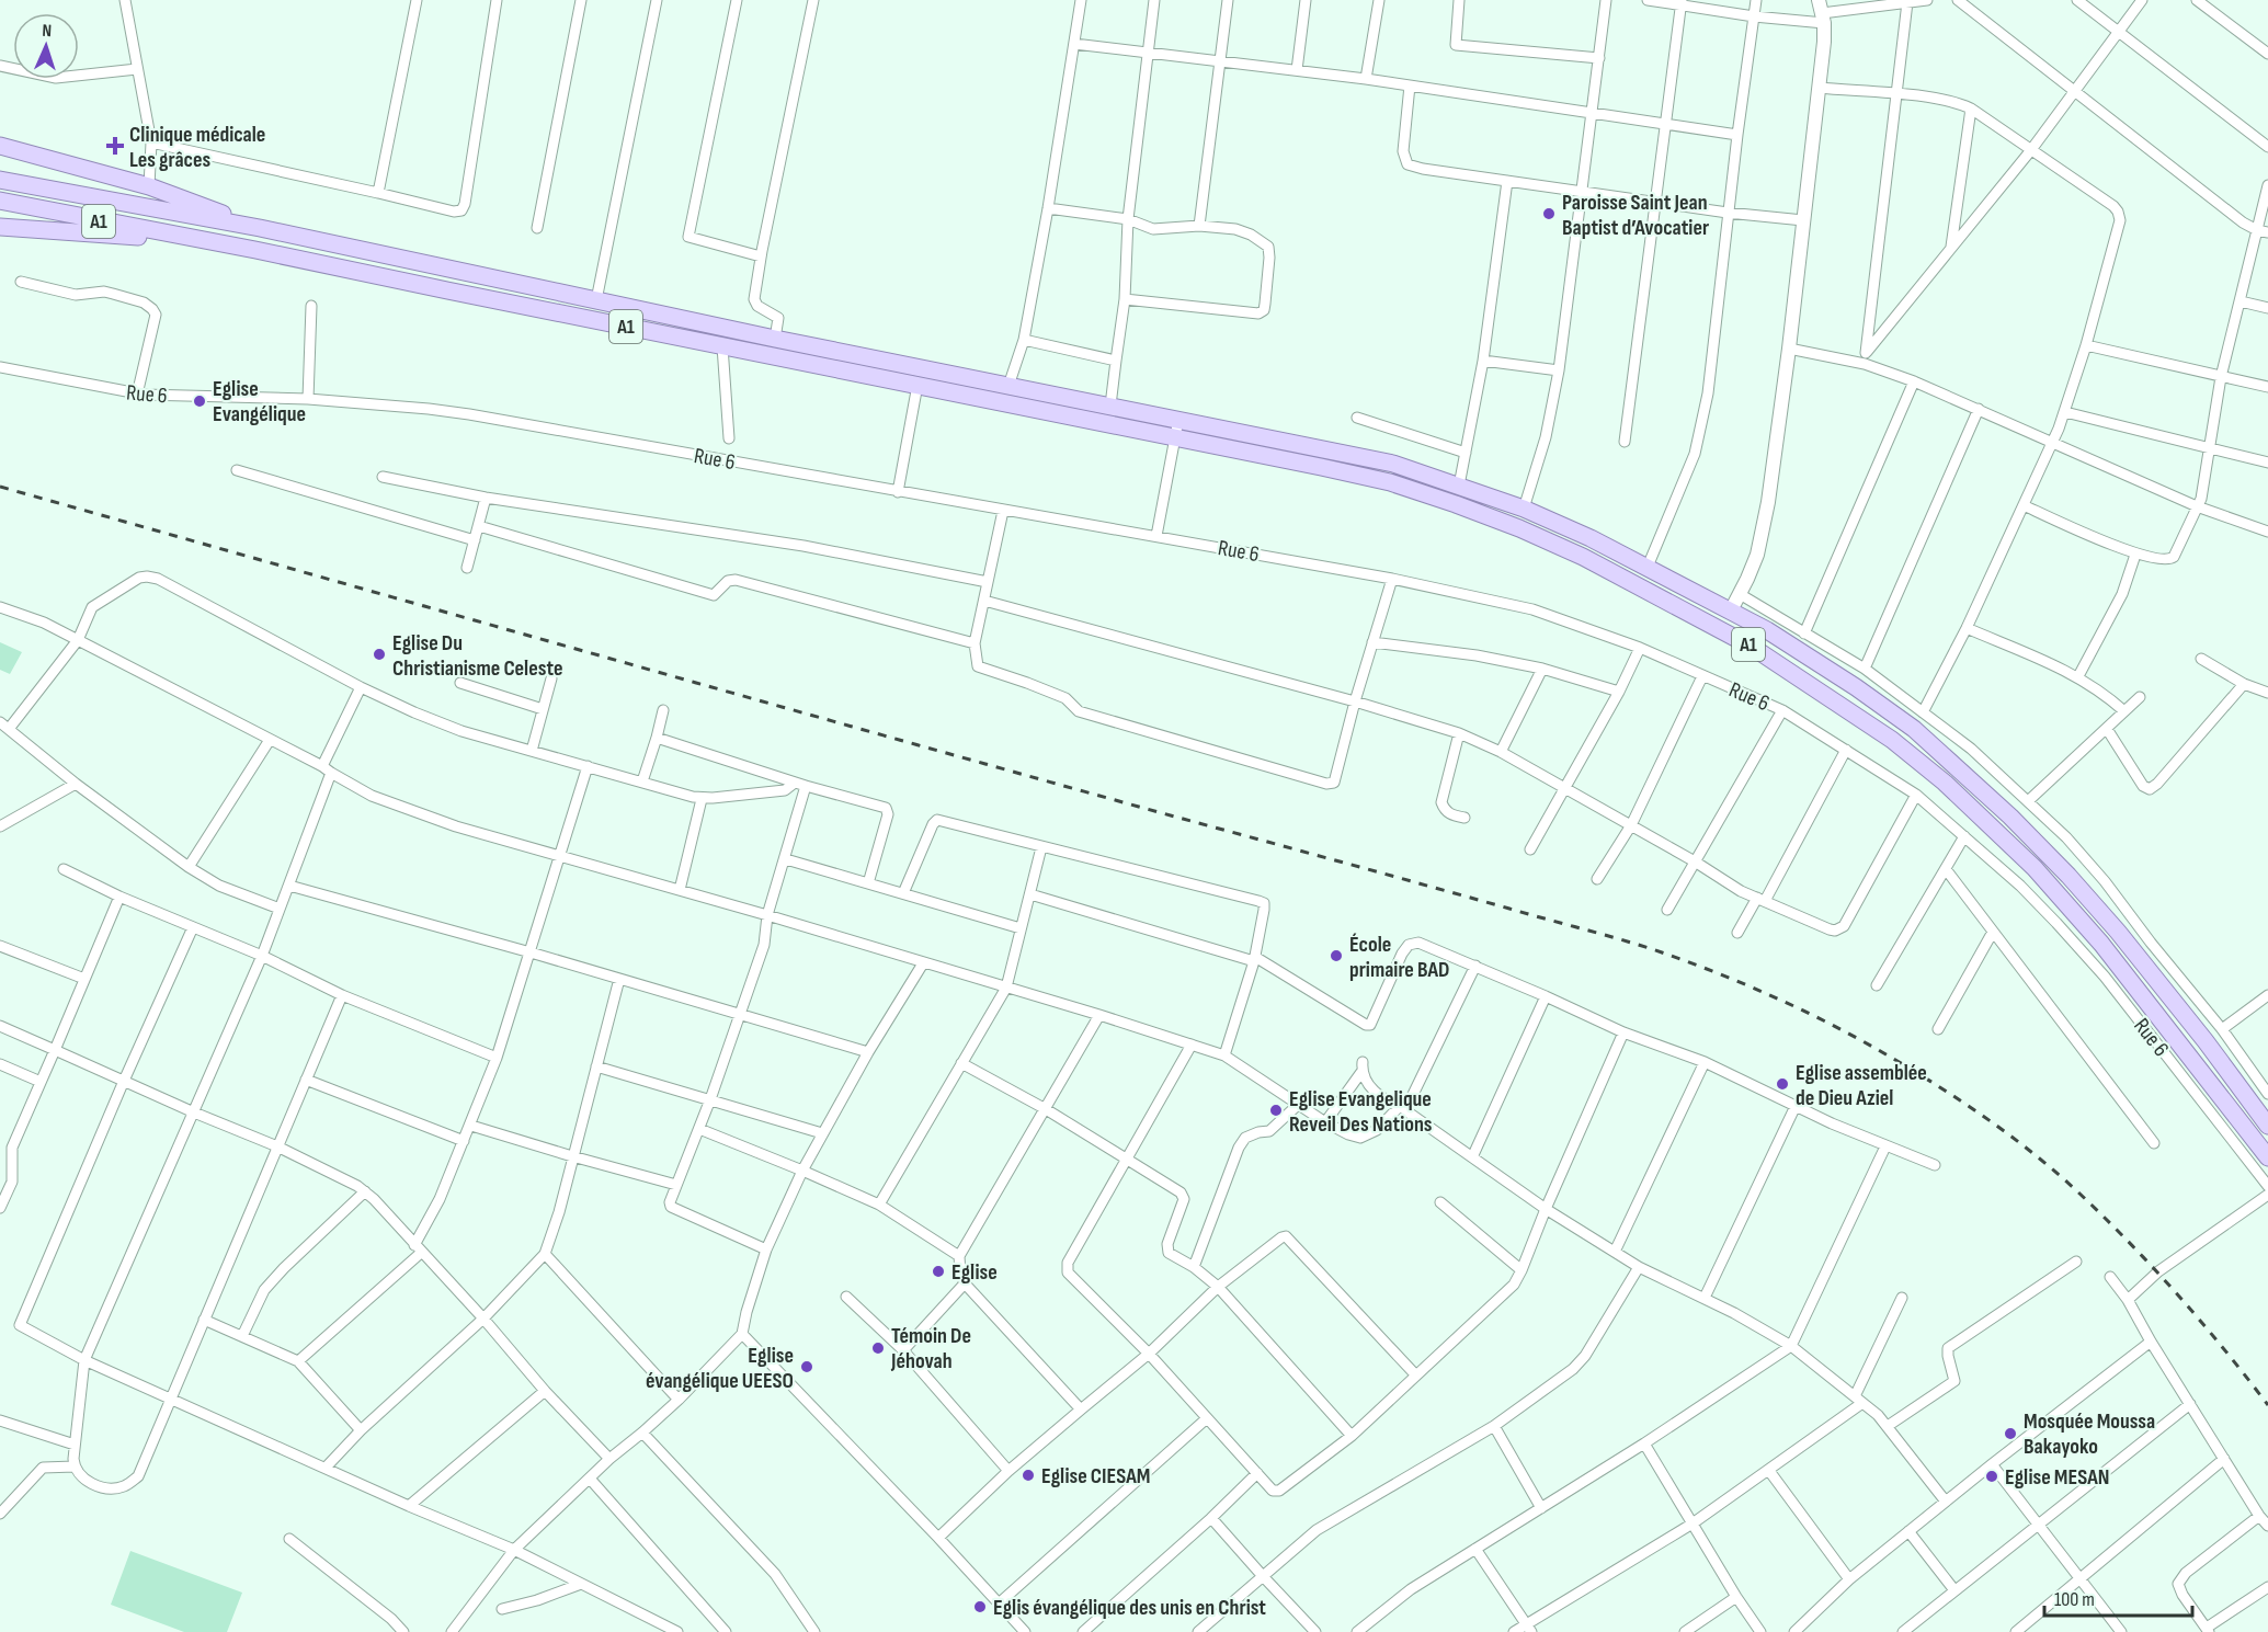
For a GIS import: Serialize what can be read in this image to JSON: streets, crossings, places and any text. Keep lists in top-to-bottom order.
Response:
{
  "streets": {
    "main road": ["A1"],
    "street": ["Rue 6"]
  },
  "places": {
    "health": ["Clinique médicale Les grâces"],
    "other": [
      "Paroisse Saint Jean Baptist d’Avocatier",
      "Eglise Evangélique",
      "Eglise Du Christianisme Celeste",
      "École primaire BAD",
      "Eglise assemblée de Dieu Aziel",
      "Eglise Evangelique Reveil Des Nations",
      "Eglise",
      "Témoin De Jéhovah",
      "Eglise évangélique UEESO",
      "Mosquée Moussa Bakayoko",
      "Eglise CIESAM",
      "Eglise MESAN",
      "Eglis évangélique des unis en Christ"
    ]
  },
  "scale_bar": "100 m",
  "north": "top"
}
